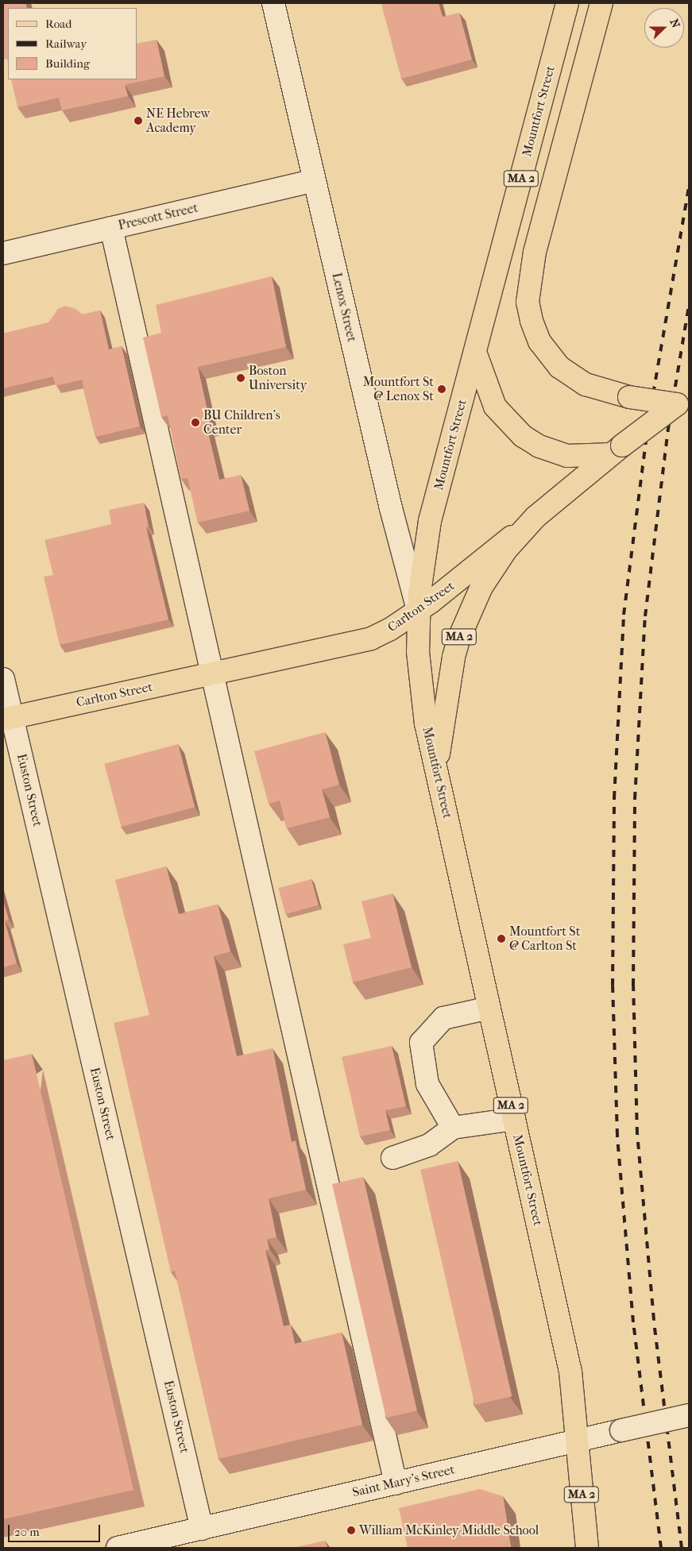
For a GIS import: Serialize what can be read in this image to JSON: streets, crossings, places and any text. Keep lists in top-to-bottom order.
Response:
{
  "streets": {
    "main road": ["Mountfort Street", "MA 2", "Carlton Street"],
    "street": [
      "Prescott Street",
      "Lenox Street",
      "Euston Street",
      "Saint Mary's Street"
    ]
  },
  "crossings": [
    ["Mountfort Street", "MA 2"],
    ["Mountfort Street", "Lenox Street"],
    ["Mountfort Street", "Carlton Street"],
    ["Mountfort Street", "Saint Mary's Street"],
    ["MA 2", "Carlton Street"],
    ["Prescott Street", "Lenox Street"],
    ["Lenox Street", "Carlton Street"],
    ["Carlton Street", "Euston Street"],
    ["Euston Street", "Saint Mary's Street"]
  ],
  "places": [
    "NE Hebrew Academy",
    "Boston University",
    "Mountfort St @ Lenox St",
    "BU Children's Center",
    "Mountfort St @ Carlton St",
    "William McKinley Middle School"
  ],
  "legend": ["Road", "Railway", "Building"],
  "scale_bar": "20 m",
  "north": "right"
}
